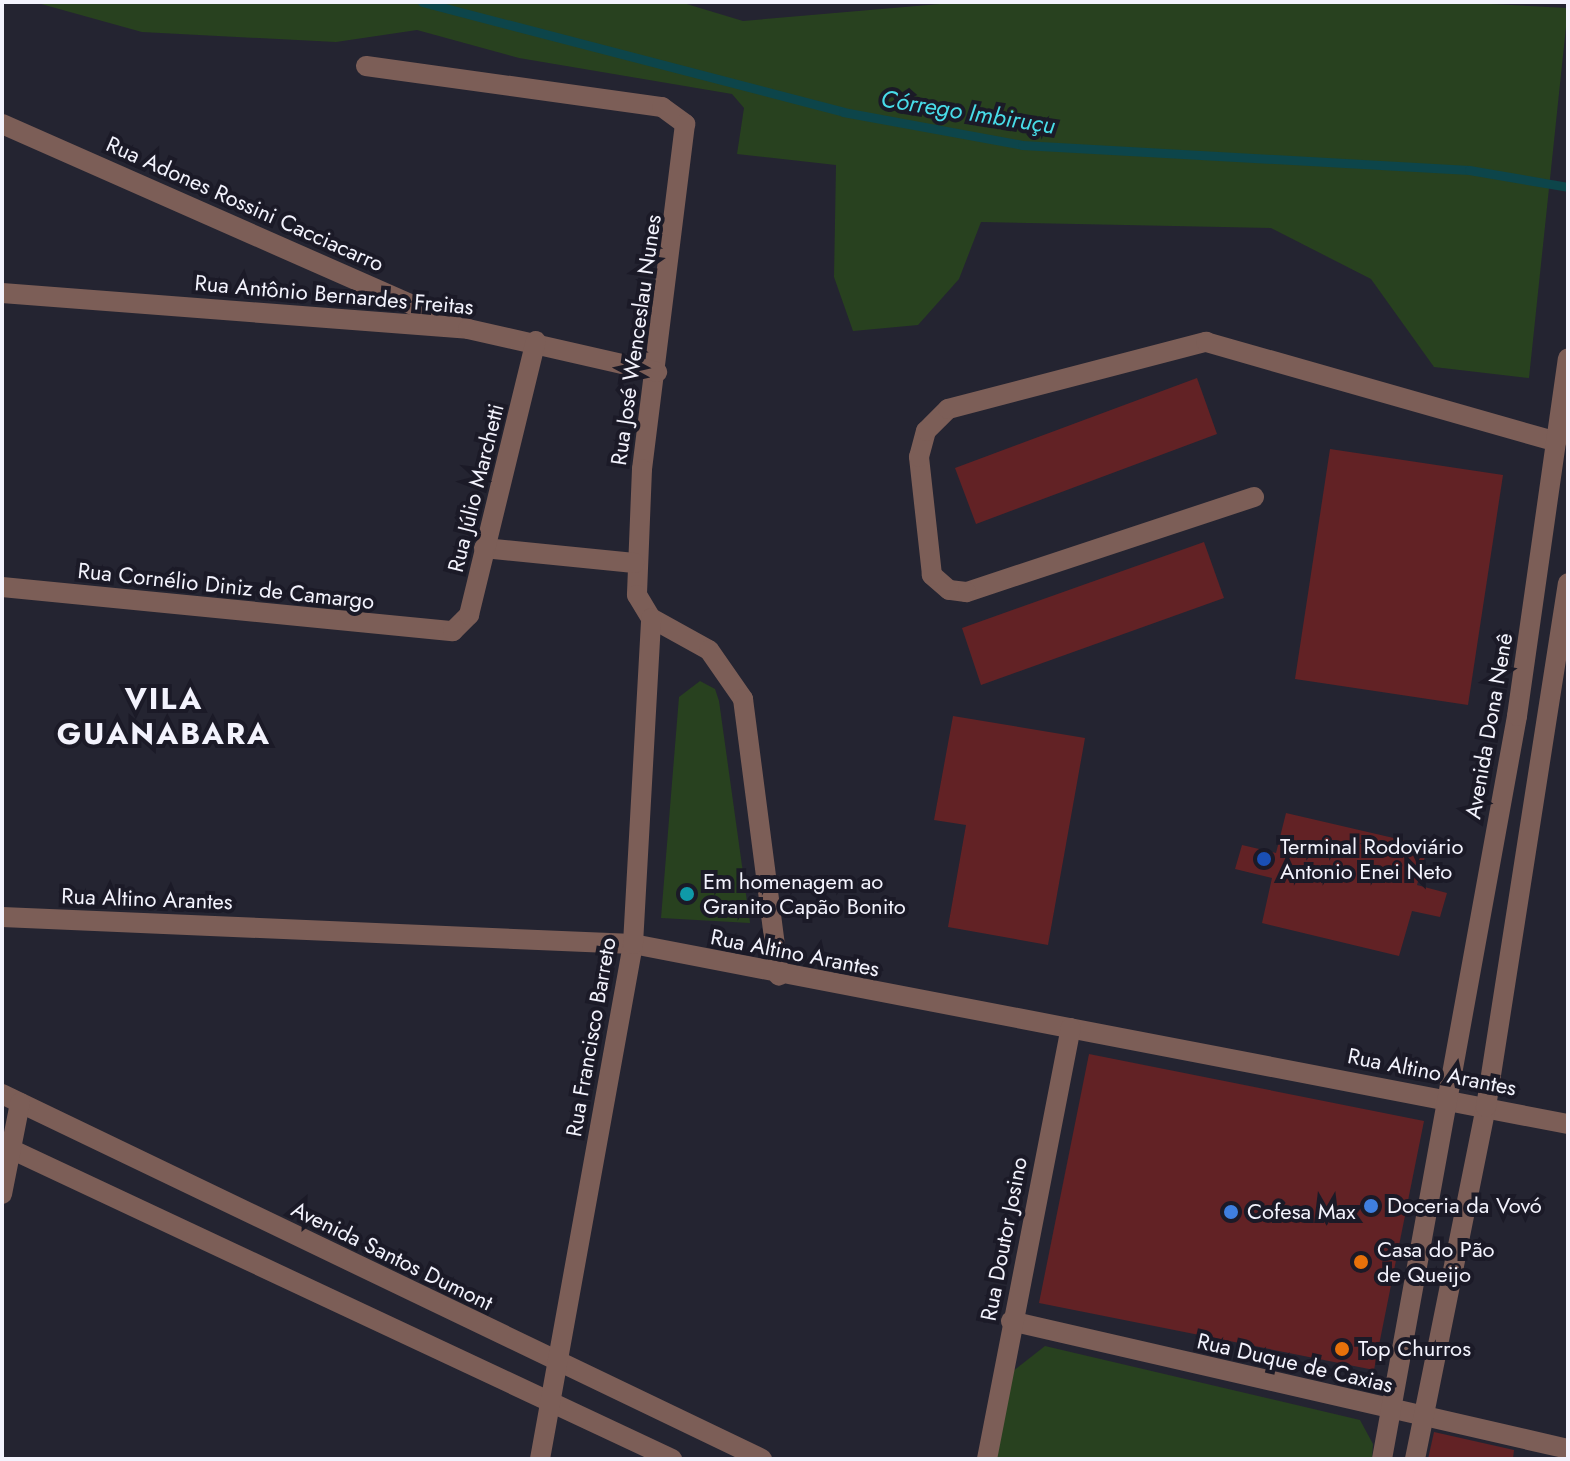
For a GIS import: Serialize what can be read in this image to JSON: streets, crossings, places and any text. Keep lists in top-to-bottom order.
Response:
{
  "streets": {
    "street": [
      "Rua Adones Rossini Cacciacarro",
      "Rua Antônio Bernardes Freitas",
      "Rua José Wenceslau Nunes",
      "Rua Júlio Marchetti",
      "Rua Cornélio Diniz de Camargo",
      "Avenida Dona Nenê",
      "Rua Altino Arantes",
      "Rua Francisco Barreto",
      "Rua Doutor Josino",
      "Avenida Santos Dumont",
      "Rua Duque de Caxias"
    ]
  },
  "crossings": [
    ["Rua Adones Rossini Cacciacarro", "Rua Antônio Bernardes Freitas"],
    ["Rua Antônio Bernardes Freitas", "Rua José Wenceslau Nunes"],
    ["Rua Antônio Bernardes Freitas", "Rua Júlio Marchetti"],
    ["Rua José Wenceslau Nunes", "Rua Francisco Barreto"],
    ["Rua Júlio Marchetti", "Rua Cornélio Diniz de Camargo"],
    ["Avenida Dona Nenê", "Rua Altino Arantes"],
    ["Avenida Dona Nenê", "Rua Duque de Caxias"],
    ["Rua Altino Arantes", "Rua Francisco Barreto"],
    ["Rua Altino Arantes", "Rua Doutor Josino"],
    ["Rua Francisco Barreto", "Avenida Santos Dumont"],
    ["Rua Doutor Josino", "Rua Duque de Caxias"]
  ],
  "districts": ["VILA GUANABARA"],
  "water": ["Córrego Imbiruçu"],
  "places": [
    "Terminal Rodoviário Antonio Enei Neto",
    "Em homenagem ao Granito Capão Bonito",
    "Doceria da Vovó",
    "Cofesa Max",
    "Casa do Pão de Queijo",
    "Top Churros"
  ]
}
